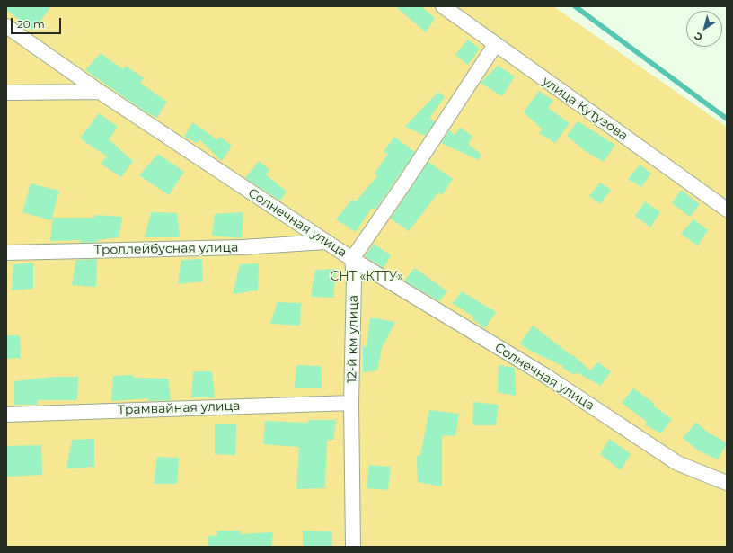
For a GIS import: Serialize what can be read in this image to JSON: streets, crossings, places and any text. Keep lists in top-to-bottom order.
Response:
{
  "streets": {
    "street": [
      "улица Кутузова",
      "Солнечная улица",
      "Троллейбусная улица",
      "12-й км улица",
      "Трамвайная улица"
    ]
  },
  "crossings": [
    ["Солнечная улица", "Троллейбусная улица"],
    ["Солнечная улица", "12-й км улица"],
    ["12-й км улица", "Трамвайная улица"]
  ],
  "parks": ["СНТ «КТТУ»"],
  "scale_bar": "20 m",
  "north": "bottom left"
}
